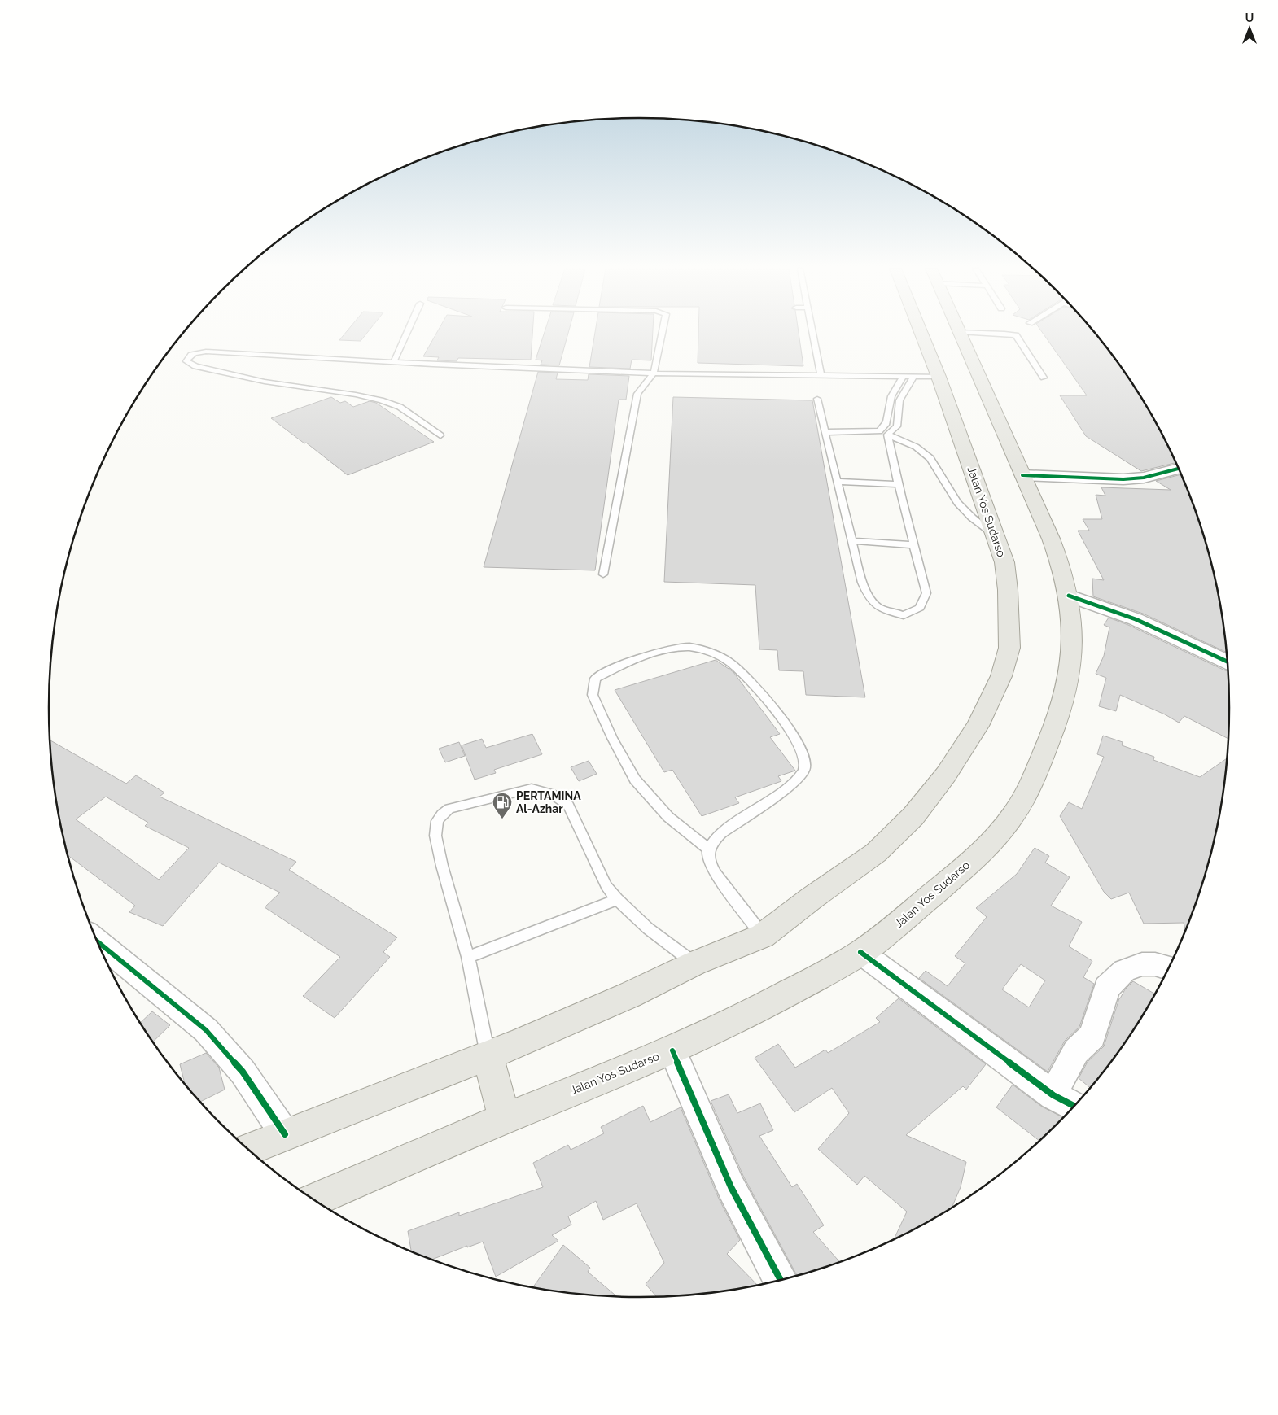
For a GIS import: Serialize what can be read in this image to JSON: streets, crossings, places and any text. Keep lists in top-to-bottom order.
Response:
{
  "streets": {
    "main road": ["Jalan Yos Sudarso"]
  },
  "places": {
    "fuel station": ["PERTAMINA Al-Azhar"]
  },
  "north": "top"
}
